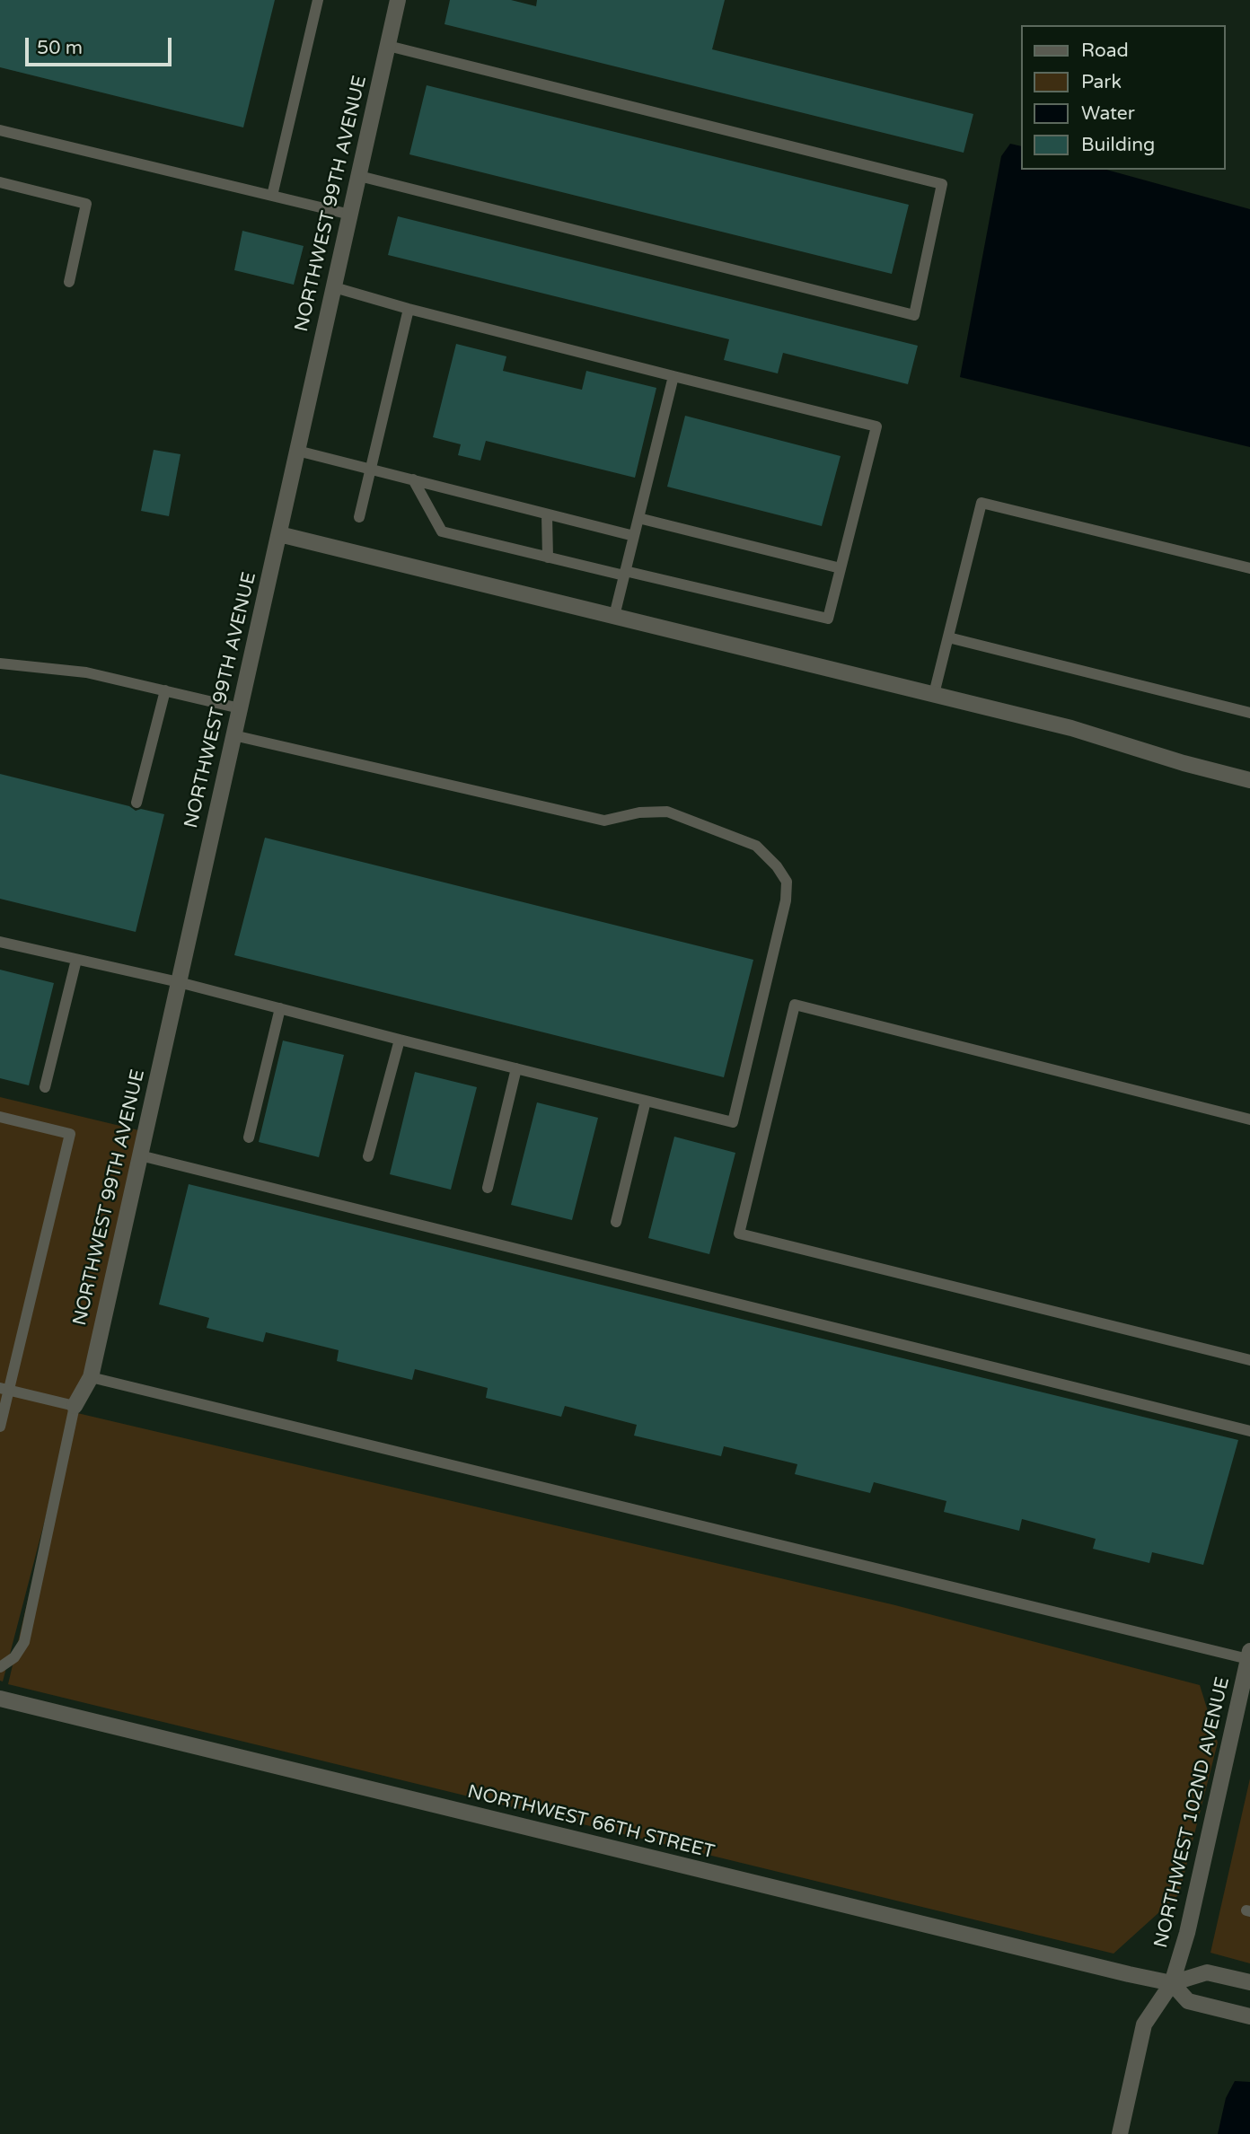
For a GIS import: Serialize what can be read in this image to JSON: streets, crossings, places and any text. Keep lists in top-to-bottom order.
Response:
{
  "streets": {
    "street": ["NORTHWEST 99TH AVENUE", "NORTHWEST 102ND AVENUE", "NORTHWEST 66TH STREET"]
  },
  "crossings": [
    ["NORTHWEST 102ND AVENUE", "NORTHWEST 66TH STREET"]
  ],
  "legend": [
    "Road",
    "Park",
    "Water",
    "Building"
  ],
  "scale_bar": "50 m"
}
